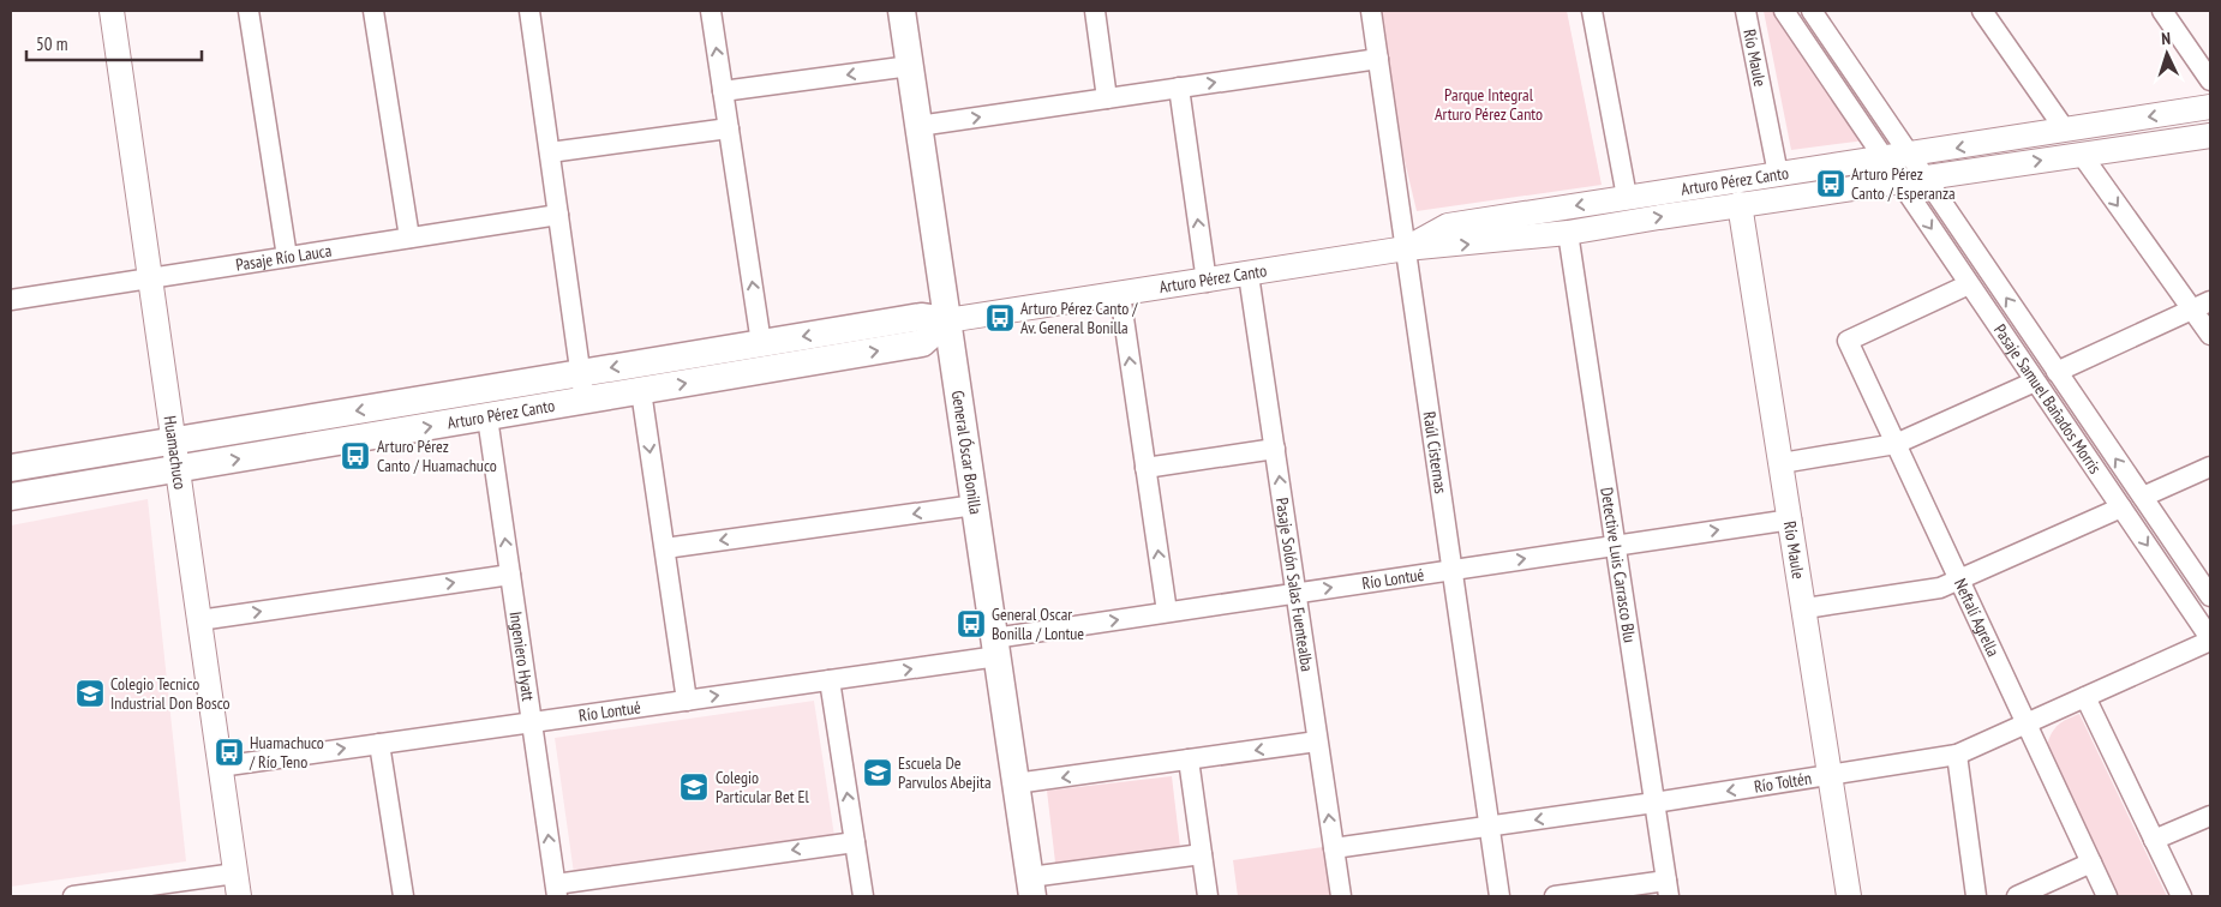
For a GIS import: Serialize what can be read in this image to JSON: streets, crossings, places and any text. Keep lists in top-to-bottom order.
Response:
{
  "streets": {
    "main road": ["Arturo Pérez Canto", "General Óscar Bonilla"],
    "street": [
      "Río Maule",
      "Pasaje Río Lauca",
      "Pasaje Samuel Bañados Morris",
      "Huamachuco",
      "Raúl Cisternas",
      "Detective Luis Carrasco Blu",
      "Río Lontué",
      "Pasaje Solón Salas Fuentealba",
      "Neftalí Agrella",
      "Ingeniero Hyatt",
      "Río Toltén"
    ]
  },
  "crossings": [
    ["Río Maule", "Arturo Pérez Canto"],
    ["Río Maule", "Río Lontué"],
    ["Río Maule", "Río Toltén"],
    ["Arturo Pérez Canto", "Pasaje Samuel Bañados Morris"],
    ["Arturo Pérez Canto", "Huamachuco"],
    ["Arturo Pérez Canto", "General Óscar Bonilla"],
    ["Arturo Pérez Canto", "Raúl Cisternas"],
    ["Arturo Pérez Canto", "Detective Luis Carrasco Blu"],
    ["Arturo Pérez Canto", "Pasaje Solón Salas Fuentealba"],
    ["Arturo Pérez Canto", "Ingeniero Hyatt"],
    ["Pasaje Río Lauca", "Huamachuco"],
    ["Pasaje Samuel Bañados Morris", "Neftalí Agrella"],
    ["Pasaje Samuel Bañados Morris", "Río Toltén"],
    ["Huamachuco", "Río Lontué"],
    ["General Óscar Bonilla", "Río Lontué"],
    ["Raúl Cisternas", "Río Lontué"],
    ["Raúl Cisternas", "Río Toltén"],
    ["Detective Luis Carrasco Blu", "Río Lontué"],
    ["Detective Luis Carrasco Blu", "Río Toltén"],
    ["Río Lontué", "Pasaje Solón Salas Fuentealba"],
    ["Río Lontué", "Ingeniero Hyatt"],
    ["Pasaje Solón Salas Fuentealba", "Río Toltén"],
    ["Neftalí Agrella", "Río Toltén"]
  ],
  "parks": ["Parque Integral Arturo Pérez Canto"],
  "places": {
    "bus stop": [
      "Arturo Pérez Canto / Esperanza",
      "Arturo Pérez Canto / Av. General Bonilla",
      "Arturo Pérez Canto / Huamachuco",
      "General Oscar Bonilla / Lontue",
      "Huamachuco / Río Teno"
    ],
    "school or university": ["Colegio Tecnico Industrial Don Bosco", "Escuela De Parvulos Abejita", "Colegio Particular Bet El"]
  },
  "scale_bar": "50 m",
  "north": "top"
}
